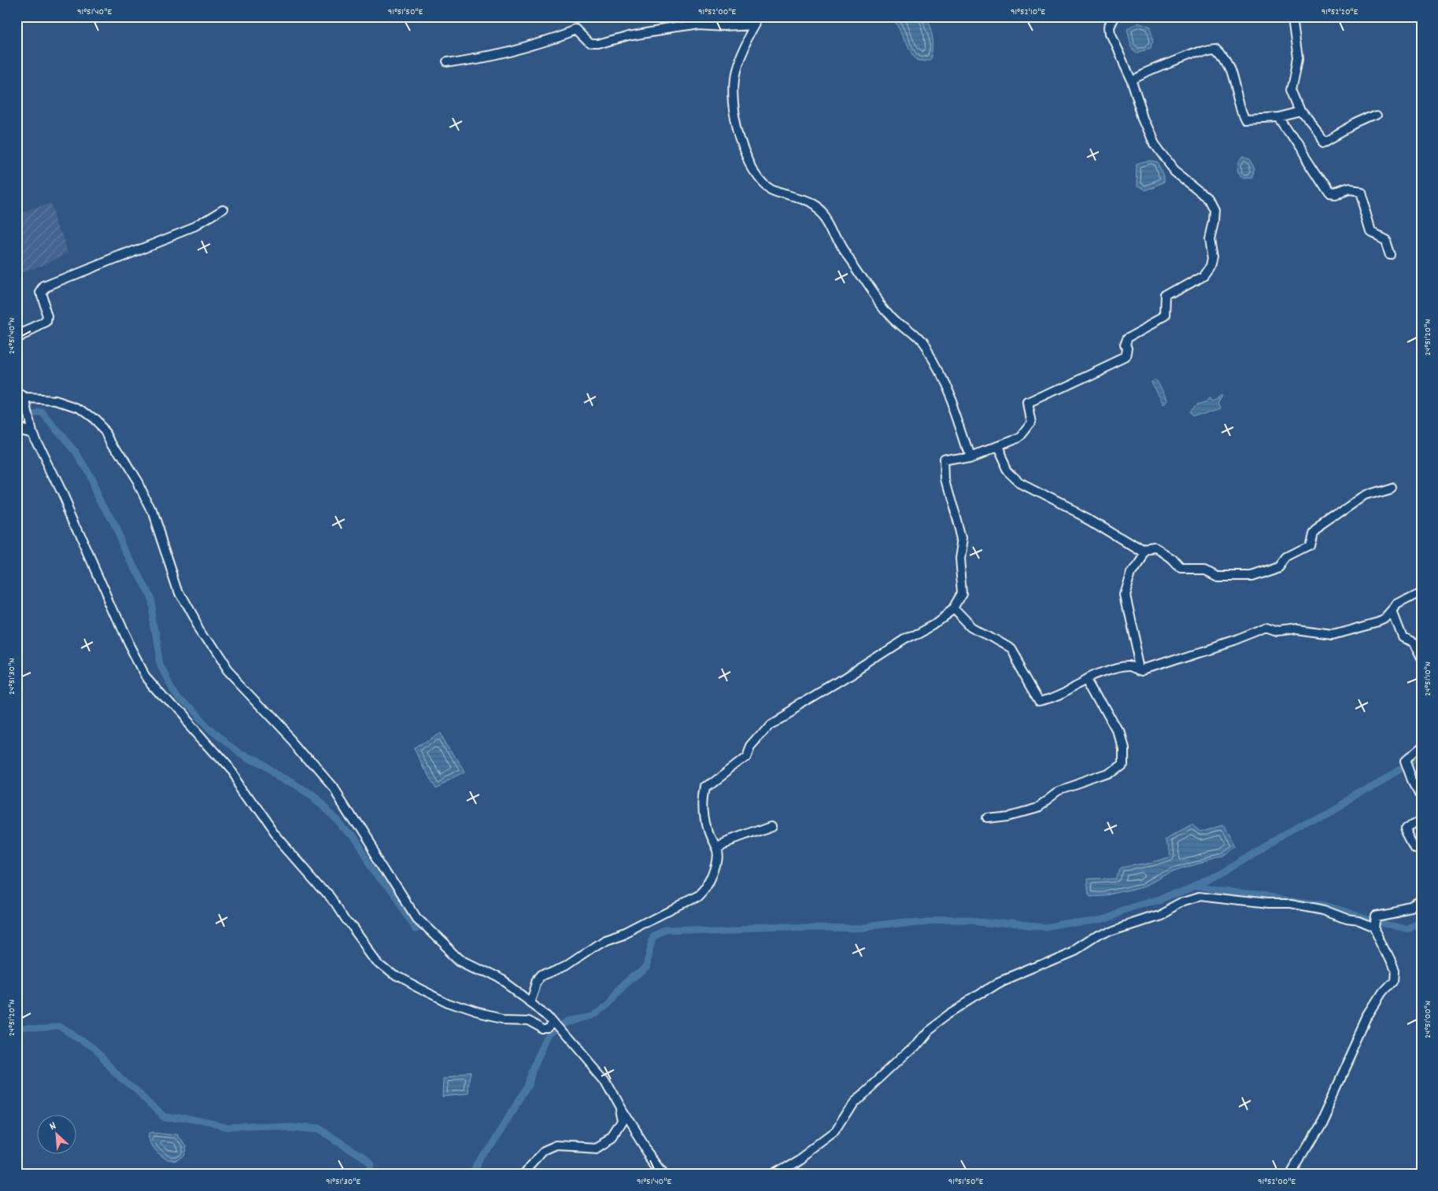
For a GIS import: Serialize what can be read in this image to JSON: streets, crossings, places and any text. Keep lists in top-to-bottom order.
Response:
{
  "north": "top left",
  "coordinates": [
    "91°51'40\"E",
    "91°51'50\"E",
    "91°52'00\"E",
    "91°52'10\"E",
    "91°52'20\"E",
    "24°51'40\"N",
    "24°51'20\"N",
    "24°51'30\"N",
    "24°51'10\"N",
    "24°51'00\"N",
    "91°51'30\"E"
  ]
}
